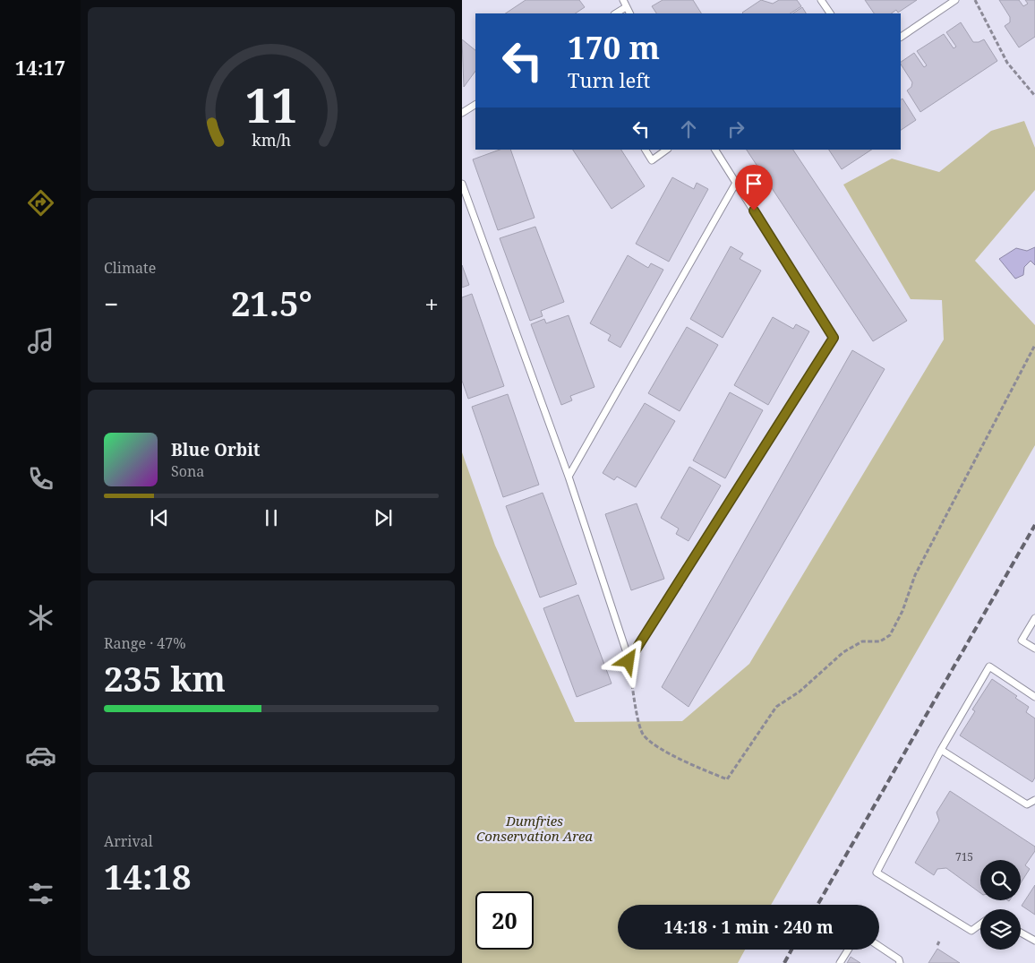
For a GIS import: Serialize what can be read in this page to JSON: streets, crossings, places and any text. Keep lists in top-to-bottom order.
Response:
{
  "parks": ["Dumfries Conservation Area"],
  "house_numbers": ["715"],
  "page": {
    "tabs": "14:17",
    "turn": ["170 m", "Turn left"],
    "tile": [
      "Climate",
      ["Range · 47%", "235 km"],
      ["Arrival", "14:18"]
    ],
    "heat": ["−", "21.5°", "+"],
    "song": ["Blue Orbit", "Sona"],
    "limit": "20",
    "trip": "14:18 · 1 min · 240 m",
    "gauge": ["11", "km/h"]
  }
}
